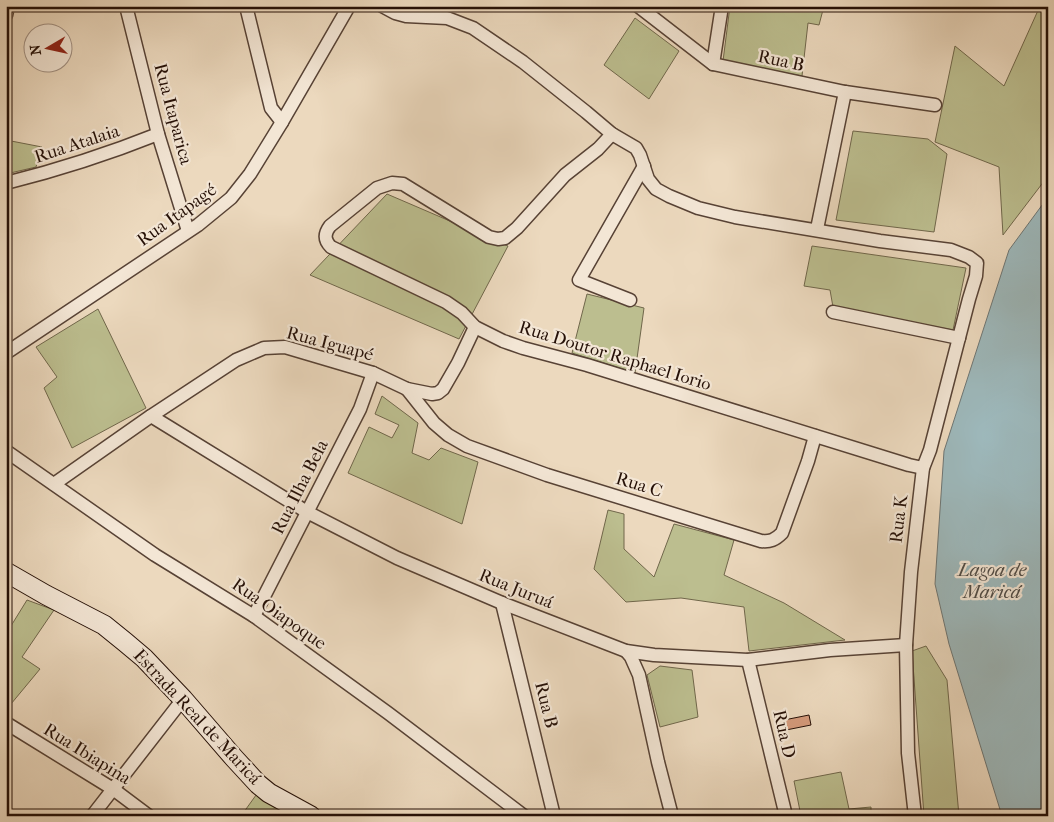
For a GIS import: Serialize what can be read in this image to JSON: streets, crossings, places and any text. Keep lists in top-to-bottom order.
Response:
{
  "streets": {
    "main road": ["Estrada Real de Maricá"],
    "street": [
      "Rua B",
      "Rua Itaparica",
      "Rua Atalaia",
      "Rua Itapagé",
      "Rua Iguapé",
      "Rua Doutor Raphael Iorio",
      "Rua C",
      "Rua Ilha Bela",
      "Rua K",
      "Rua Juruá",
      "Rua Oiapoque",
      "Rua D",
      "Rua Ibiapina"
    ]
  },
  "crossings": [
    ["Rua B", "Rua Juruá"],
    ["Rua Itaparica", "Rua Atalaia"],
    ["Rua Itaparica", "Rua Itapagé"],
    ["Rua Iguapé", "Rua Doutor Raphael Iorio"],
    ["Rua Iguapé", "Rua C"],
    ["Rua Iguapé", "Rua Ilha Bela"],
    ["Rua Iguapé", "Rua Juruá"],
    ["Rua Iguapé", "Rua Oiapoque"],
    ["Rua Doutor Raphael Iorio", "Rua C"],
    ["Rua Doutor Raphael Iorio", "Rua K"],
    ["Rua Ilha Bela", "Rua Juruá"],
    ["Rua Ilha Bela", "Rua Oiapoque"],
    ["Rua K", "Rua Juruá"],
    ["Rua Juruá", "Rua D"]
  ],
  "water": ["Lagoa de Maricá"],
  "north": "left"
}
